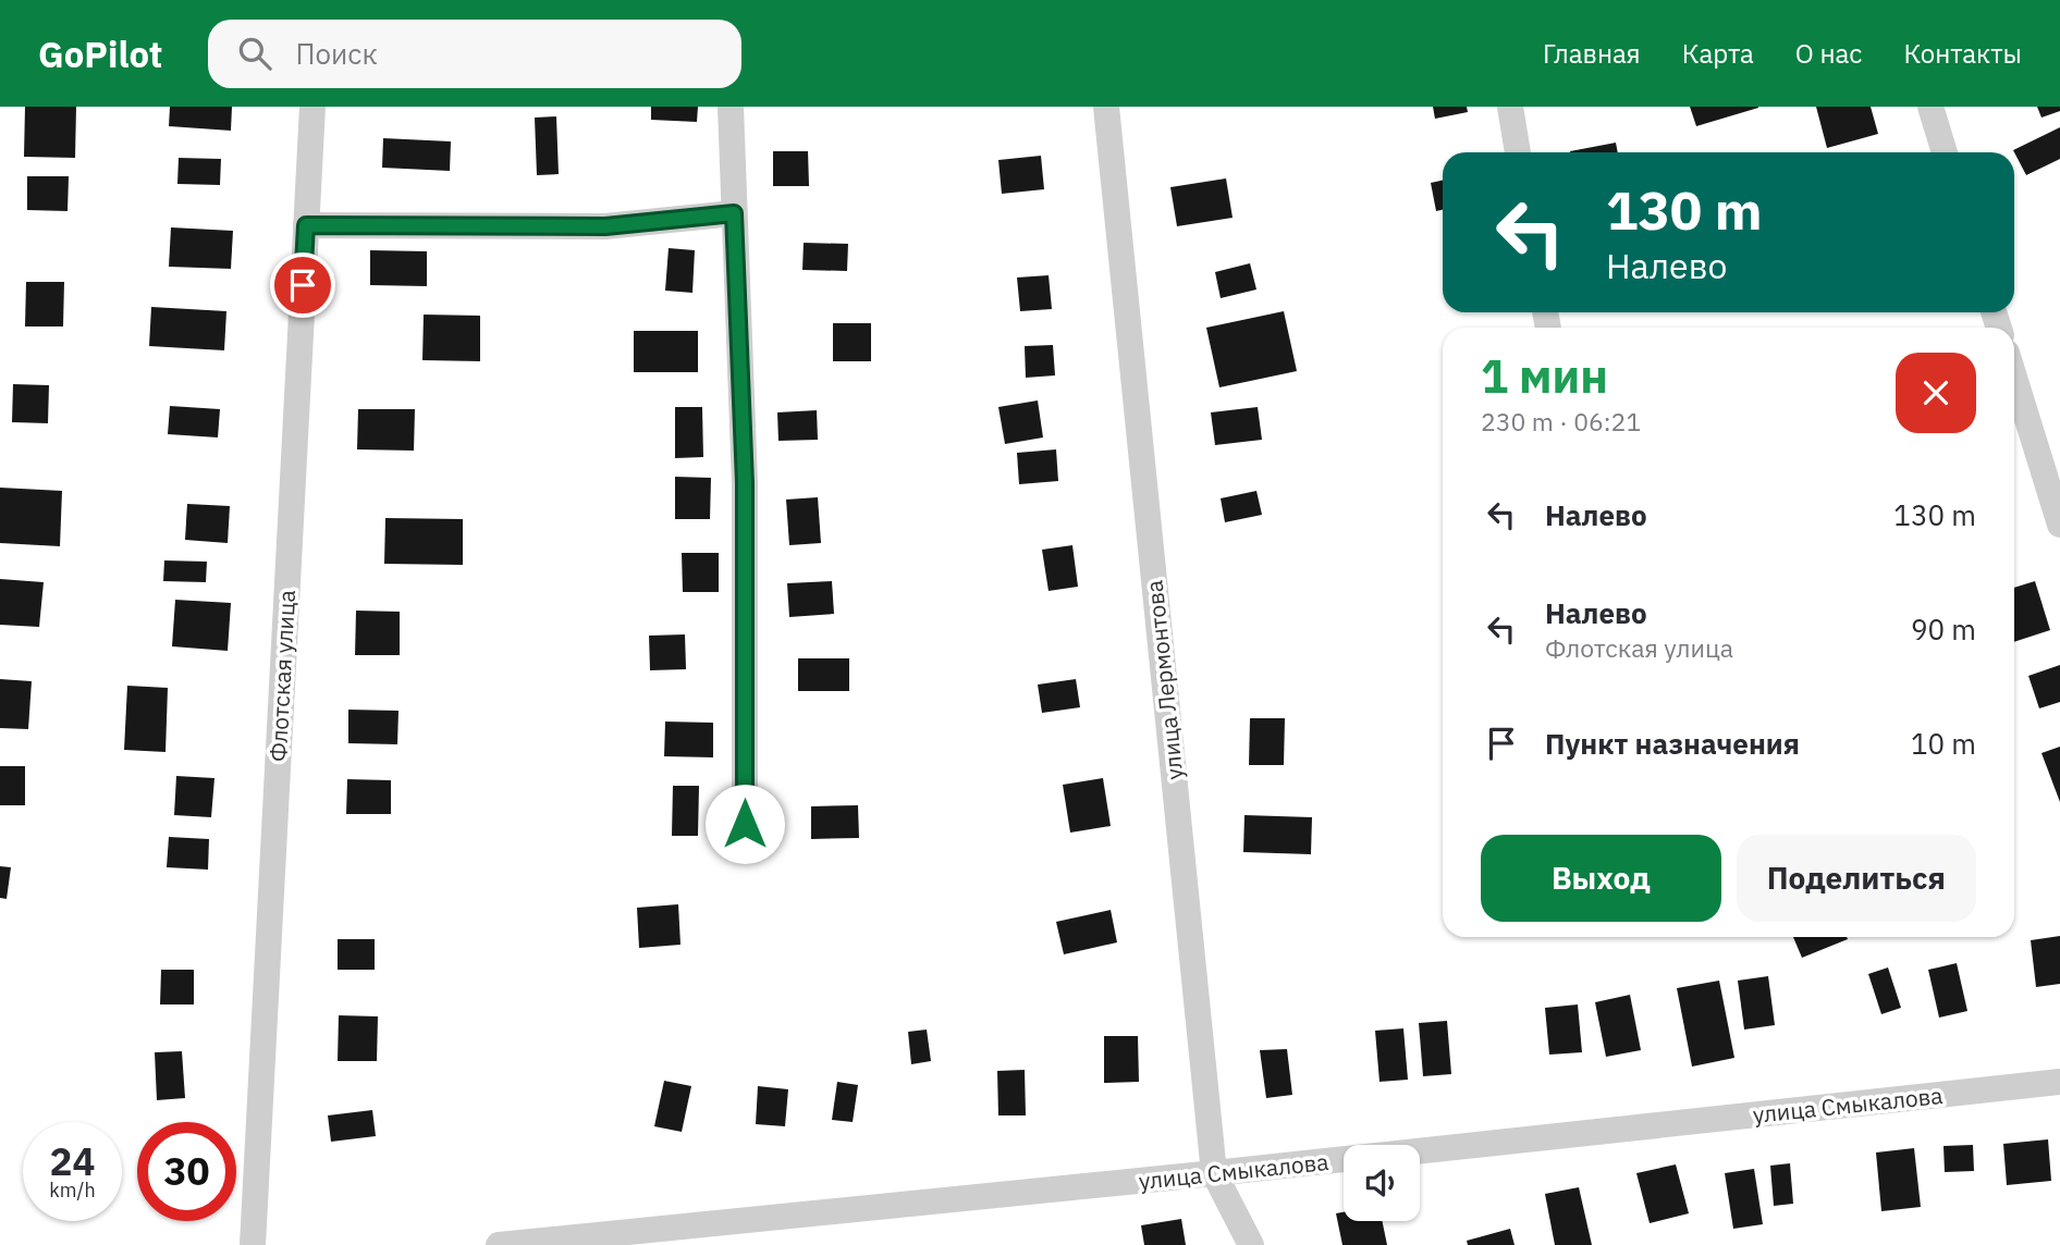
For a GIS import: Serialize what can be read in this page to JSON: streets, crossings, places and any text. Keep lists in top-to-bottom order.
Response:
{
  "streets": {
    "street": ["Флотская улица", "улица Лермонтова", "улица Смыкалова"]
  },
  "crossings": [
    ["улица Лермонтова", "улица Смыкалова"]
  ],
  "page": {
    "header": "GoPilot",
    "search": "Поиск",
    "nav": [
      "Главная",
      "Карта",
      "О нас",
      "Контакты"
    ],
    "turn": ["130 m", "Налево"],
    "heading": ["1 мин", "230 m · 06:21"],
    "list": [
      {
        "name": "Налево",
        "value": "130 m"
      },
      {
        "name": "Налево",
        "note": "Флотская улица",
        "value": "90 m"
      },
      {
        "name": "Пункт назначения",
        "value": "10 m"
      }
    ],
    "buttons": ["Выход", "Поделиться"],
    "speed": "24 km/h",
    "limit": "30"
  }
}
